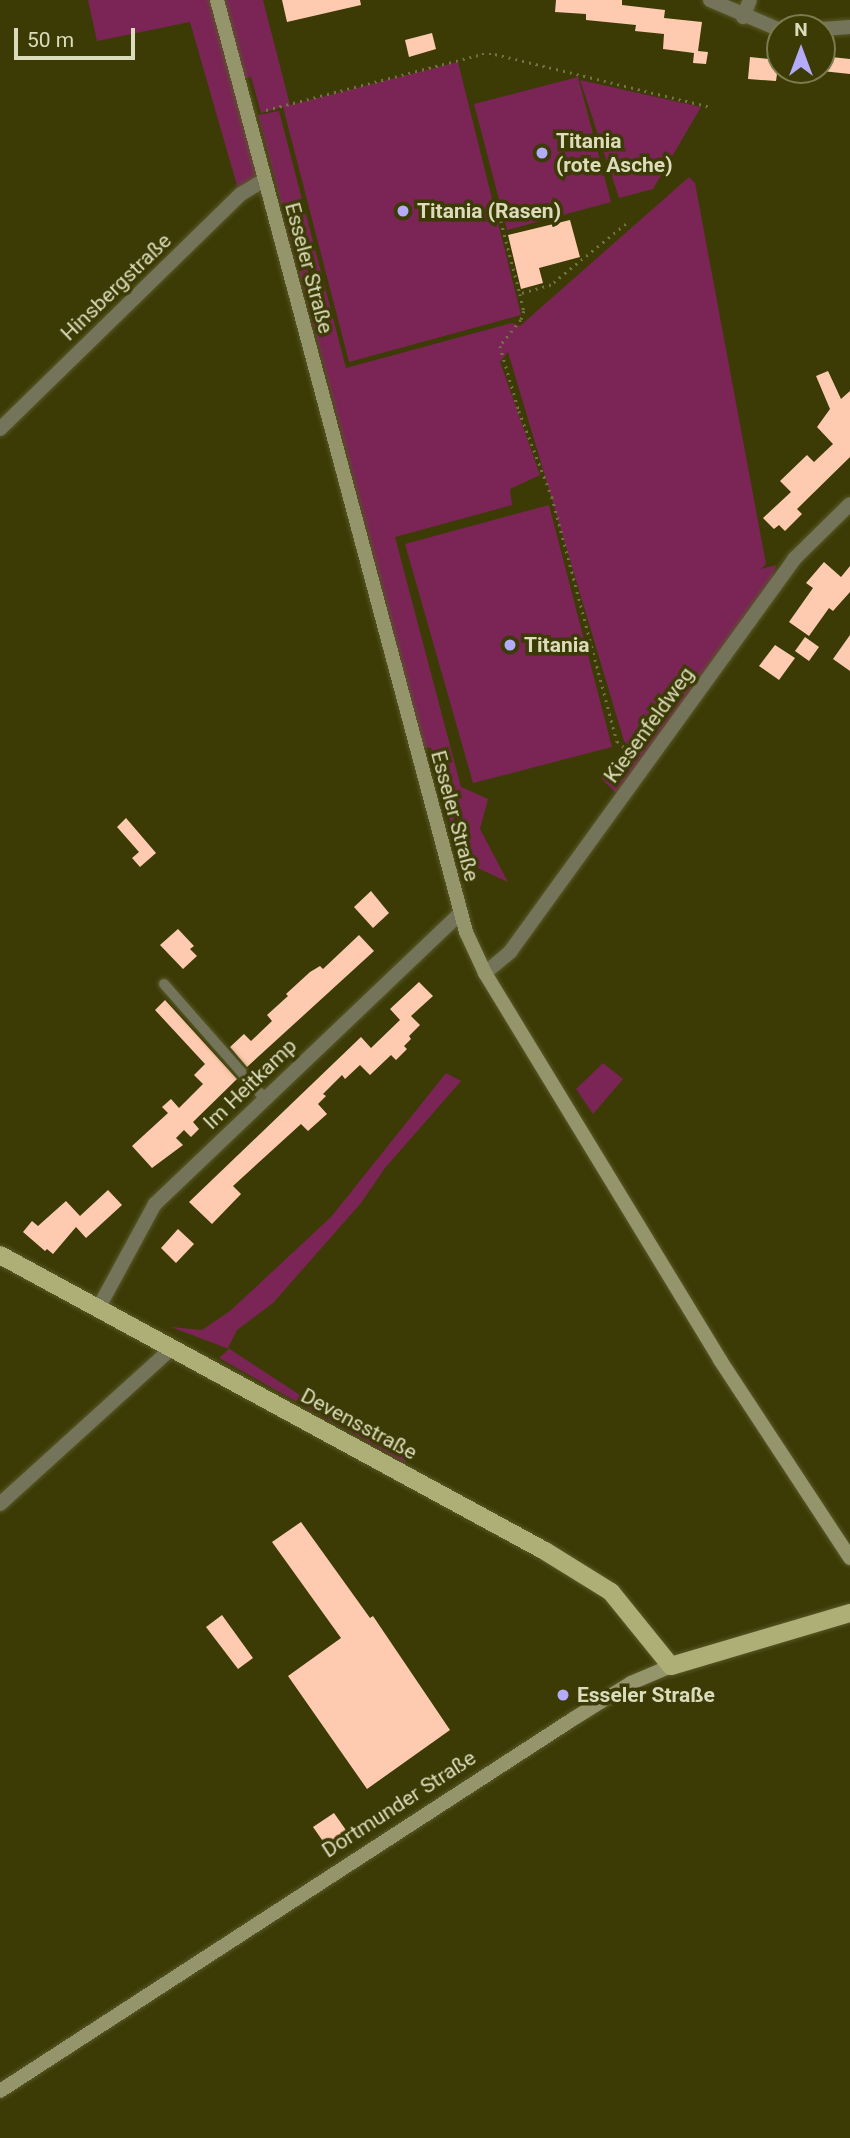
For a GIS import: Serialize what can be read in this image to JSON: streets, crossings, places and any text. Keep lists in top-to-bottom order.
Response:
{
  "streets": {
    "main road": ["Esseler Straße", "Devensstraße", "Dortmunder Straße"],
    "street": ["Hinsbergstraße", "Kiesenfeldweg", "Im Heitkamp"]
  },
  "crossings": [
    ["Esseler Straße", "Hinsbergstraße"],
    ["Esseler Straße", "Kiesenfeldweg"],
    ["Esseler Straße", "Im Heitkamp"],
    ["Im Heitkamp", "Devensstraße"],
    ["Devensstraße", "Dortmunder Straße"]
  ],
  "places": [
    "Titania (rote Asche)",
    "Titania (Rasen)",
    "Titania",
    "Esseler Straße"
  ],
  "scale_bar": "50 m",
  "north": "top"
}
